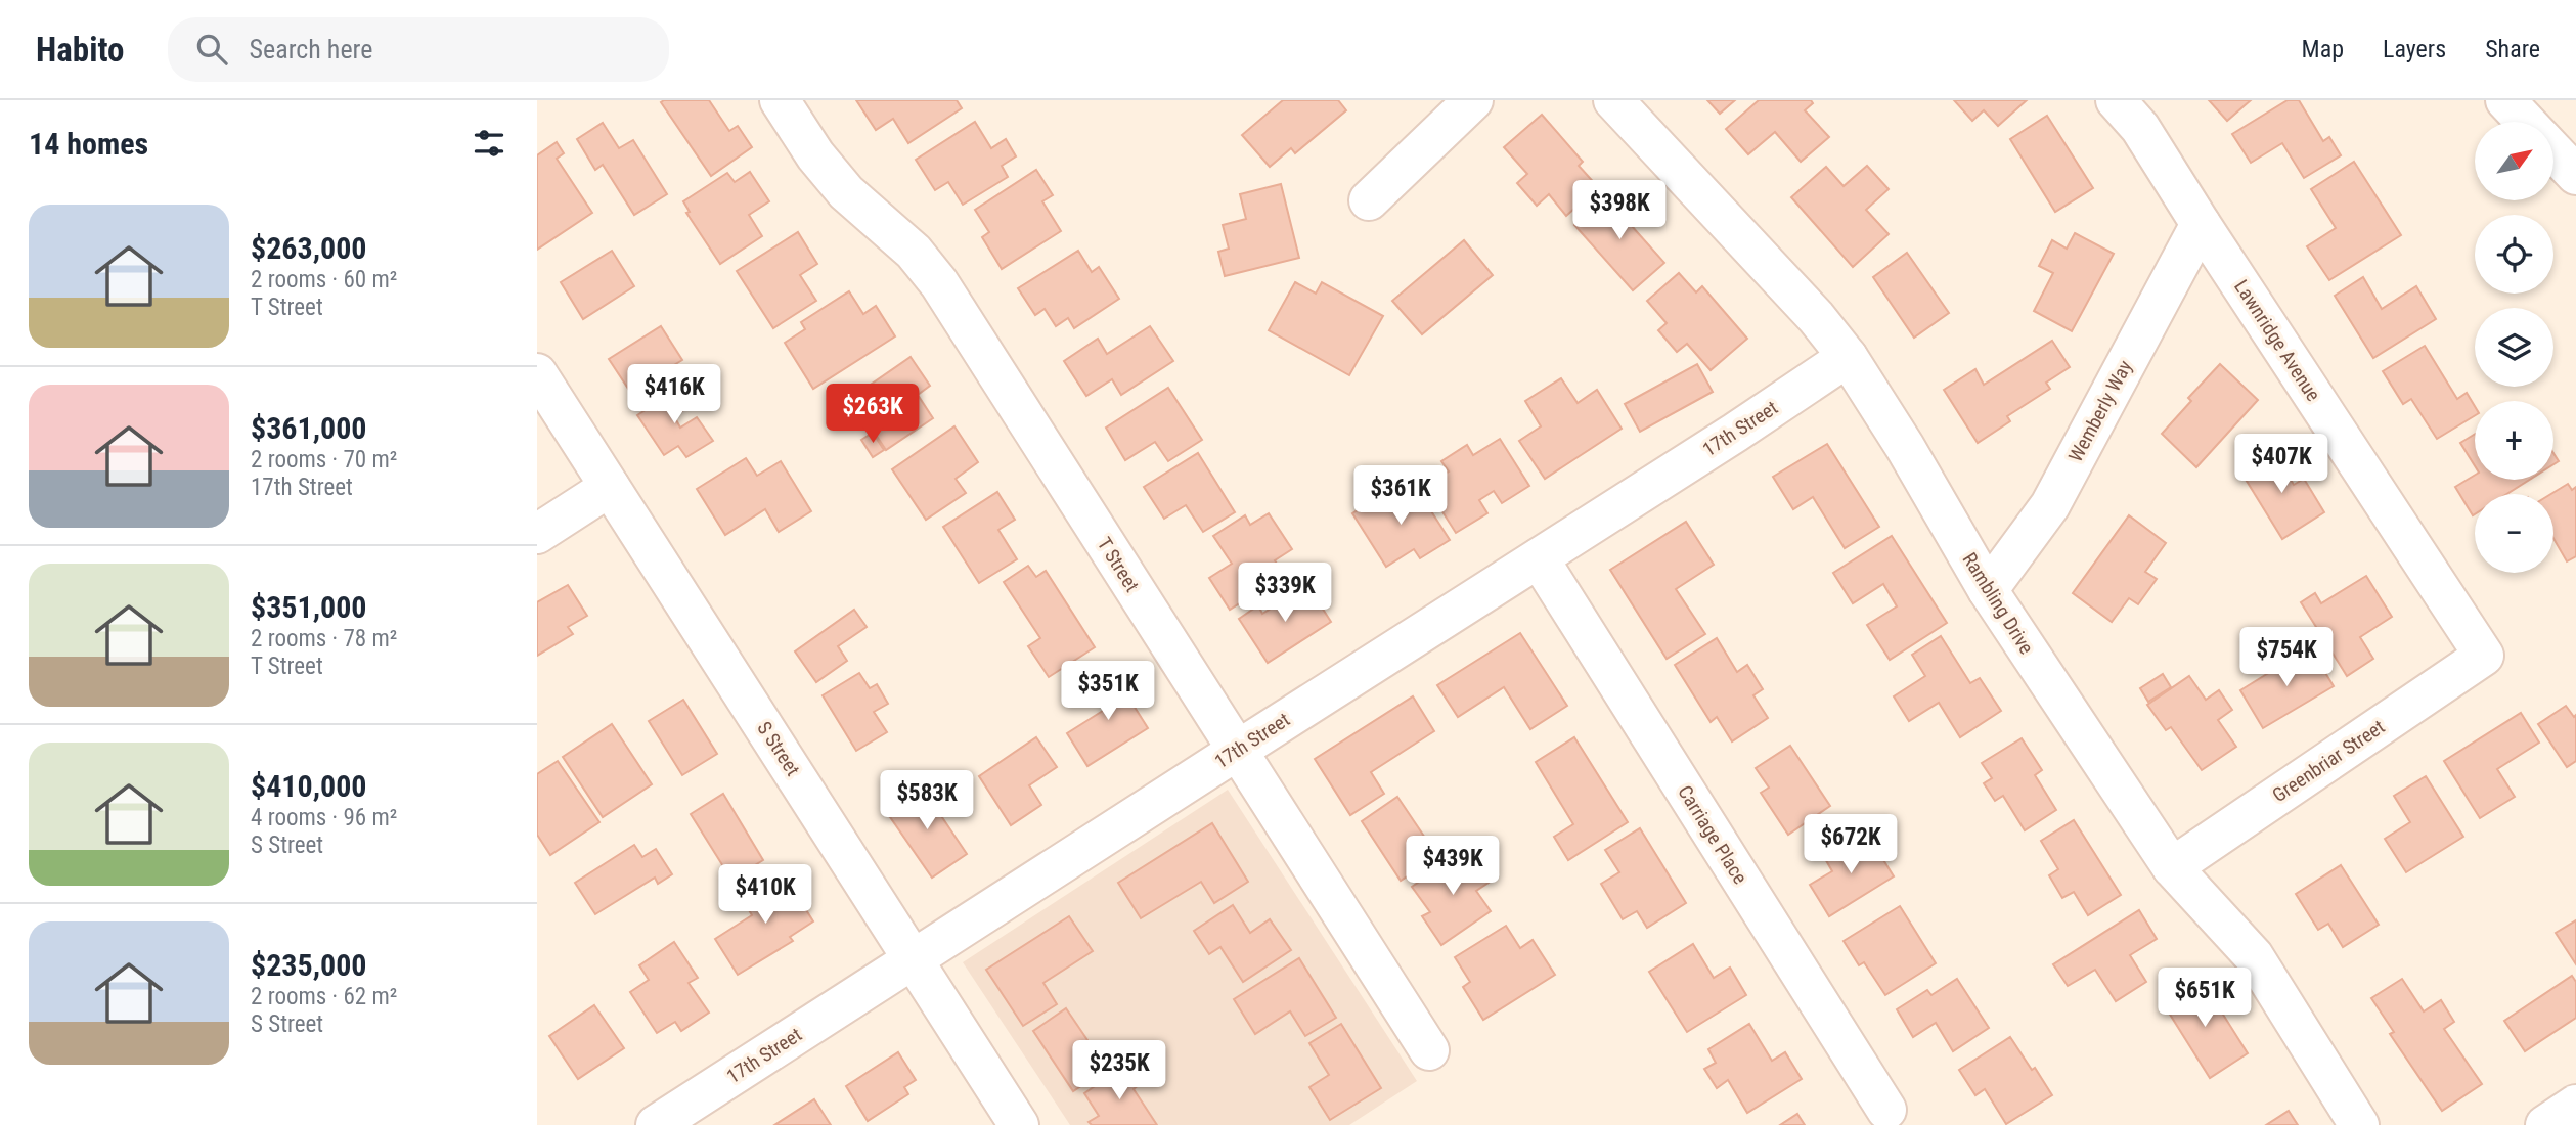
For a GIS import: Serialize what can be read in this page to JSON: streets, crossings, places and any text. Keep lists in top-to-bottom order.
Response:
{
  "streets": {
    "street": [
      "Lawnridge Avenue",
      "Wemberly Way",
      "17th Street",
      "T Street",
      "Rambling Drive",
      "S Street",
      "Greenbriar Street",
      "Carriage Place"
    ]
  },
  "crossings": [
    ["Lawnridge Avenue", "Wemberly Way"],
    ["Lawnridge Avenue", "Greenbriar Street"],
    ["Wemberly Way", "Rambling Drive"],
    ["17th Street", "T Street"],
    ["17th Street", "Rambling Drive"],
    ["17th Street", "S Street"],
    ["17th Street", "Carriage Place"],
    ["Rambling Drive", "Greenbriar Street"]
  ],
  "north": "top right",
  "page": {
    "header": "Habito",
    "search": "Search here",
    "nav": ["Map", "Layers", "Share"],
    "heading": "14 homes",
    "map_buttons": ["+", "−"],
    "price": [
      "$398K",
      "$416K",
      "$263K",
      "$407K",
      "$361K",
      "$339K",
      "$754K",
      "$351K",
      "$583K",
      "$672K",
      "$439K",
      "$410K",
      "$651K",
      "$235K"
    ],
    "list": [
      {
        "name": "$263,000",
        "note": "2 rooms · 60 m² · T Street"
      },
      {
        "name": "$361,000",
        "note": "2 rooms · 70 m² · 17th Street"
      },
      {
        "name": "$351,000",
        "note": "2 rooms · 78 m² · T Street"
      },
      {
        "name": "$410,000",
        "note": "4 rooms · 96 m² · S Street"
      },
      {
        "name": "$235,000",
        "note": "2 rooms · 62 m² · S Street"
      }
    ]
  }
}
